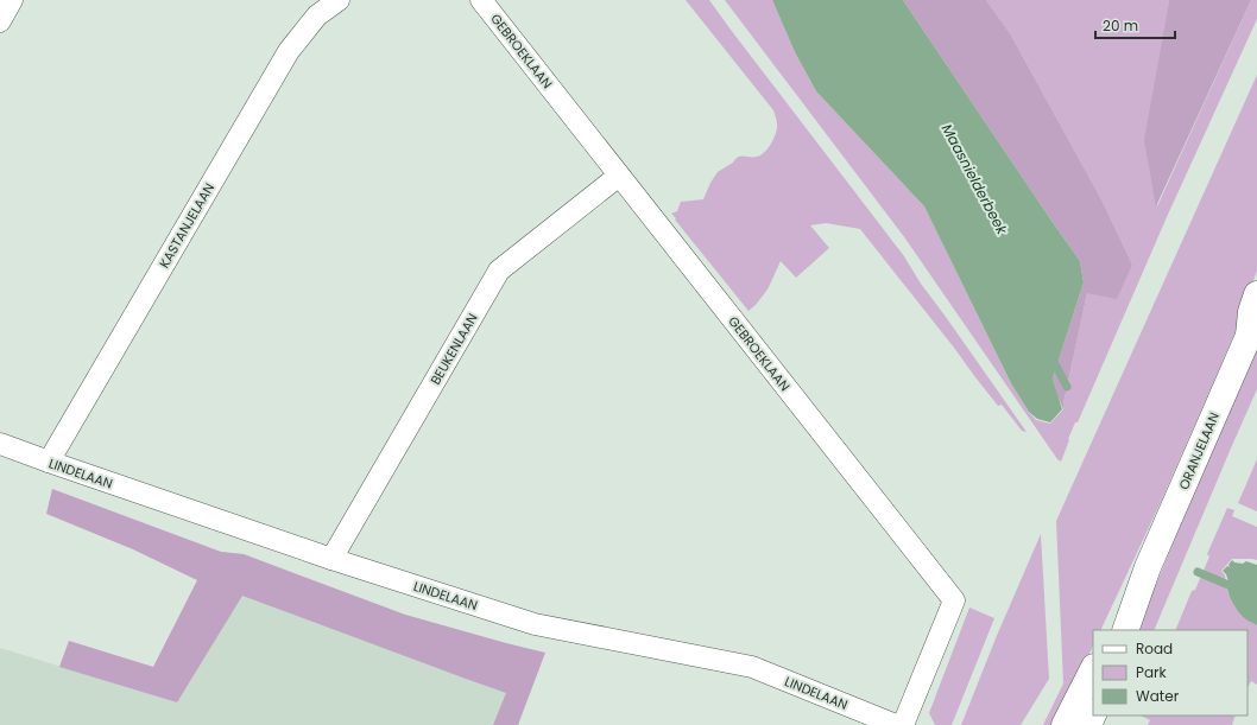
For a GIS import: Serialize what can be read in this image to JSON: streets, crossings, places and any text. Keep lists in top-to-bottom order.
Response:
{
  "streets": {
    "street": [
      "GEBROEKLAAN",
      "KASTANJELAAN",
      "BEUKENLAAN",
      "ORANJELAAN",
      "LINDELAAN"
    ]
  },
  "crossings": [
    ["GEBROEKLAAN", "BEUKENLAAN"],
    ["KASTANJELAAN", "LINDELAAN"],
    ["BEUKENLAAN", "LINDELAAN"]
  ],
  "water": ["Maasnielderbeek"],
  "legend": ["Road", "Park", "Water"],
  "scale_bar": "20 m"
}
